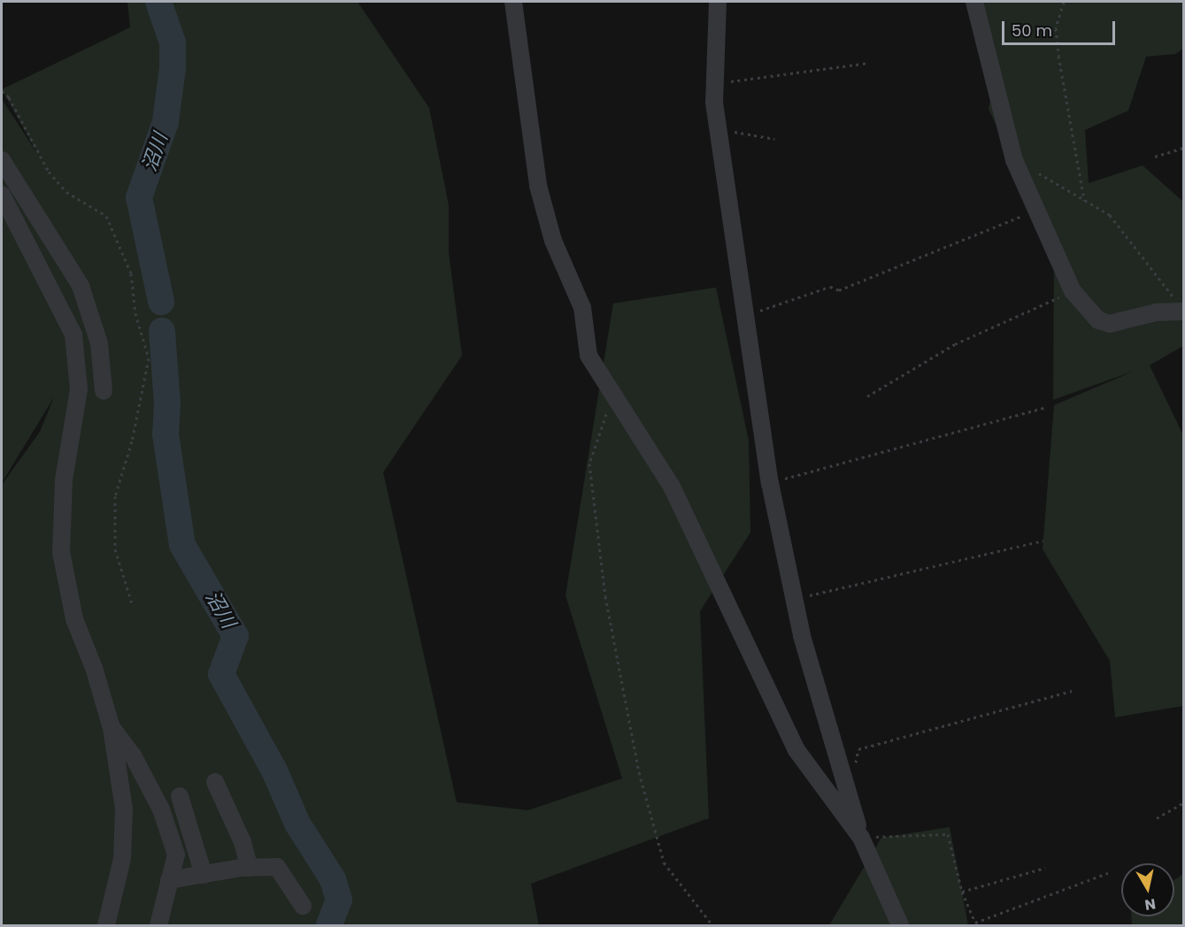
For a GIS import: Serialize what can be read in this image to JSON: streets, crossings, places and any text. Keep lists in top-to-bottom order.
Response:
{
  "water": ["沼川"],
  "scale_bar": "50 m",
  "north": "bottom"
}
